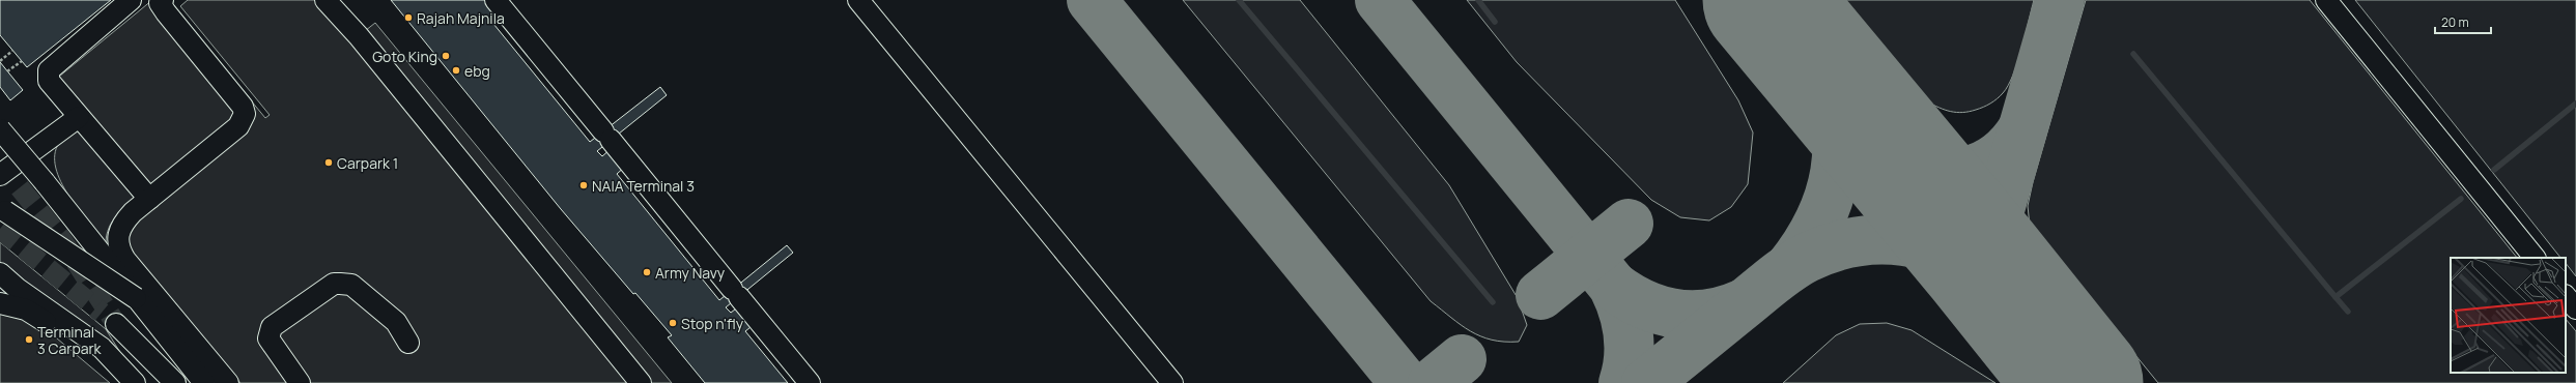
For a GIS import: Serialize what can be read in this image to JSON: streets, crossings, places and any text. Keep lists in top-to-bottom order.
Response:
{
  "places": [
    "Rajah Majnila",
    "Goto King",
    "ebg",
    "Carpark 1",
    "NAIA Terminal 3",
    "Army Navy",
    "Stop n'fly",
    "Terminal 3 Carpark"
  ],
  "scale_bar": "20 m"
}
